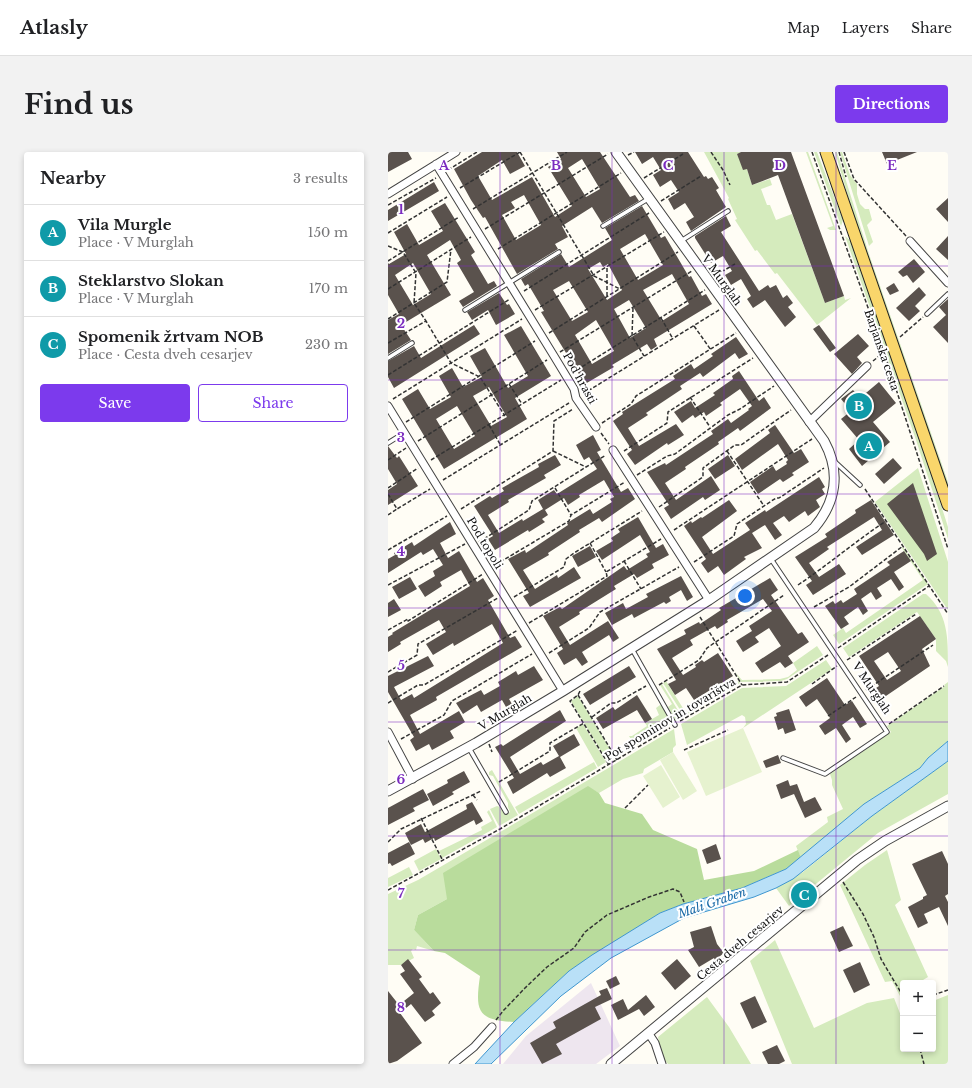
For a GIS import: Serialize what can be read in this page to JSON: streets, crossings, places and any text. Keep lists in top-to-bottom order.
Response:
{
  "streets": {
    "main road": ["Barjanska cesta"],
    "street": [
      "V Murglah",
      "Pod hrasti",
      "Pod topoli",
      "Cesta dveh cesarjev"
    ],
    "path": ["Pot spominov in tovarištva"]
  },
  "crossings": [
    ["V Murglah", "Pod topoli"],
    ["V Murglah", "Pot spominov in tovarištva"]
  ],
  "water": ["Mali Graben"],
  "page": {
    "header": "Atlasly",
    "nav": ["Map", "Layers", "Share"],
    "buttons": [
      "Directions",
      ["Save", "Share"]
    ],
    "title": "Find us",
    "heading": ["Nearby", "3 results"],
    "list": [
      {
        "mark": "A",
        "name": "Vila Murgle",
        "note": "Place · V Murglah",
        "value": "150 m"
      },
      {
        "mark": "B",
        "name": "Steklarstvo Slokan",
        "note": "Place · V Murglah",
        "value": "170 m"
      },
      {
        "mark": "C",
        "name": "Spomenik žrtvam NOB",
        "note": "Place · Cesta dveh cesarjev",
        "value": "230 m"
      }
    ],
    "pins": ["B", "A", "C"],
    "map_buttons": ["+", "−"]
  },
  "grid": {
    "columns": [
      "A",
      "B",
      "C",
      "D",
      "E"
    ],
    "rows": [
      "1",
      "2",
      "3",
      "4",
      "5",
      "6",
      "7",
      "8"
    ]
  }
}
